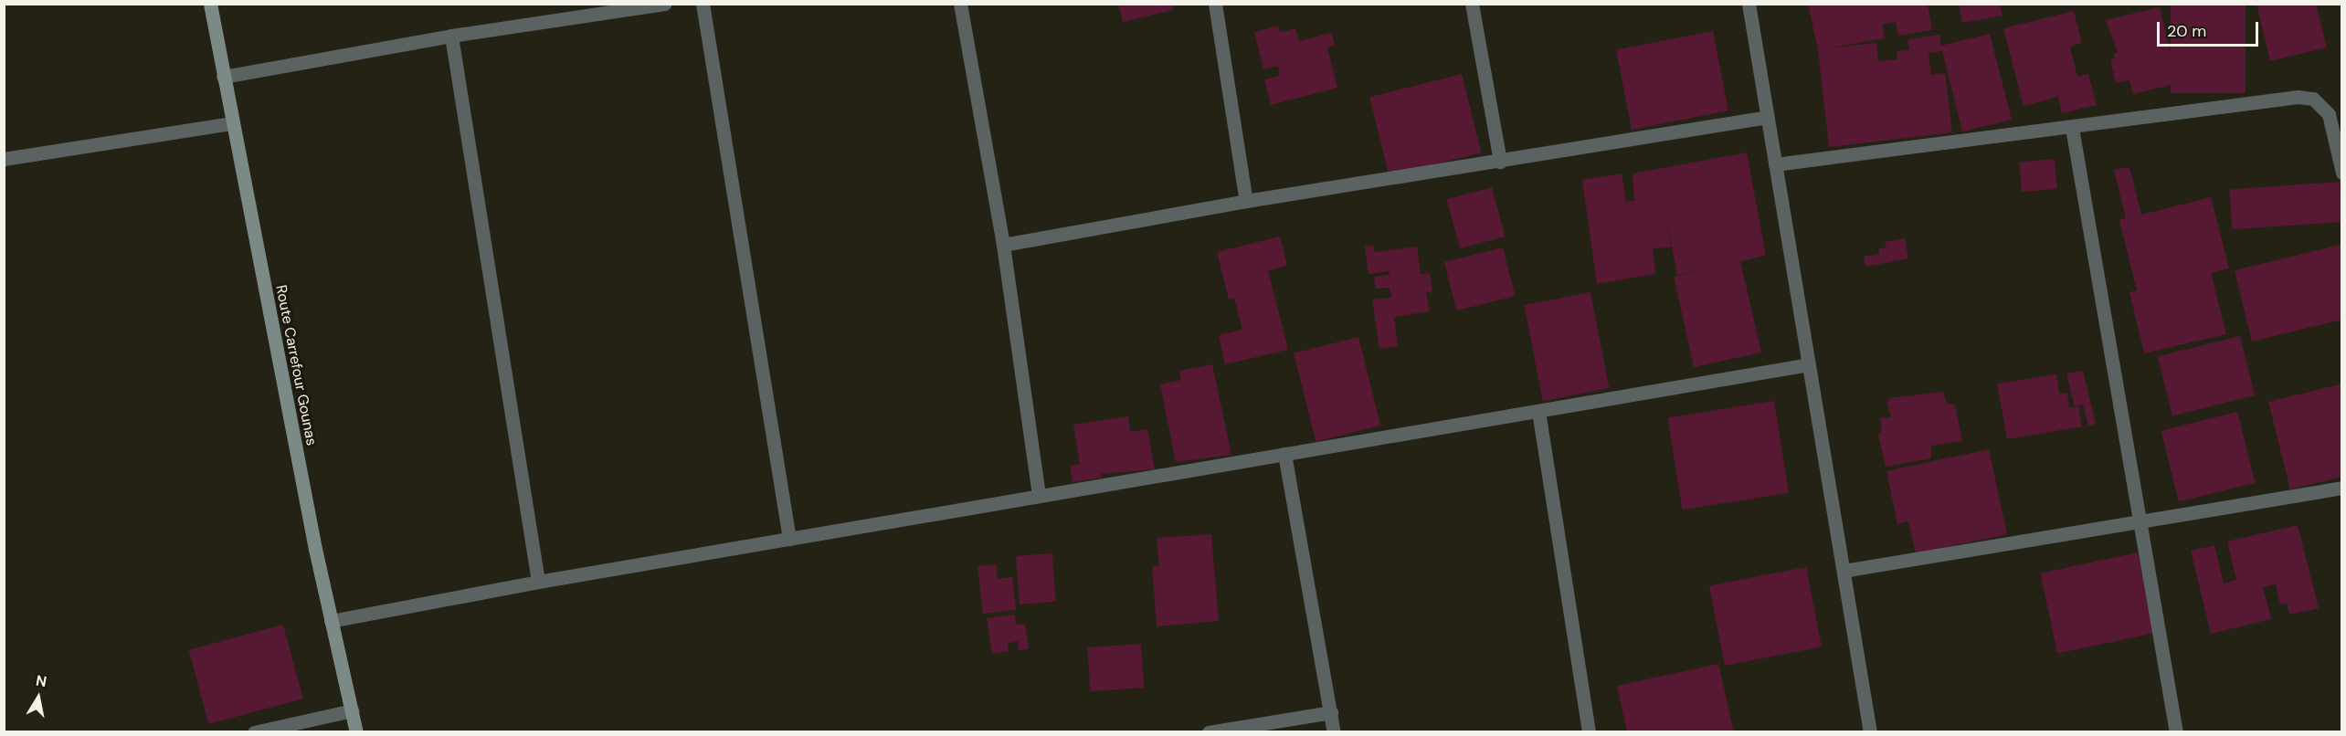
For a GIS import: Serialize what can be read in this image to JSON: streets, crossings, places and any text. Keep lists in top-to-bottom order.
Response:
{
  "streets": {
    "main road": ["Route Carrefour Gounas"]
  },
  "scale_bar": "20 m",
  "north": "top"
}
